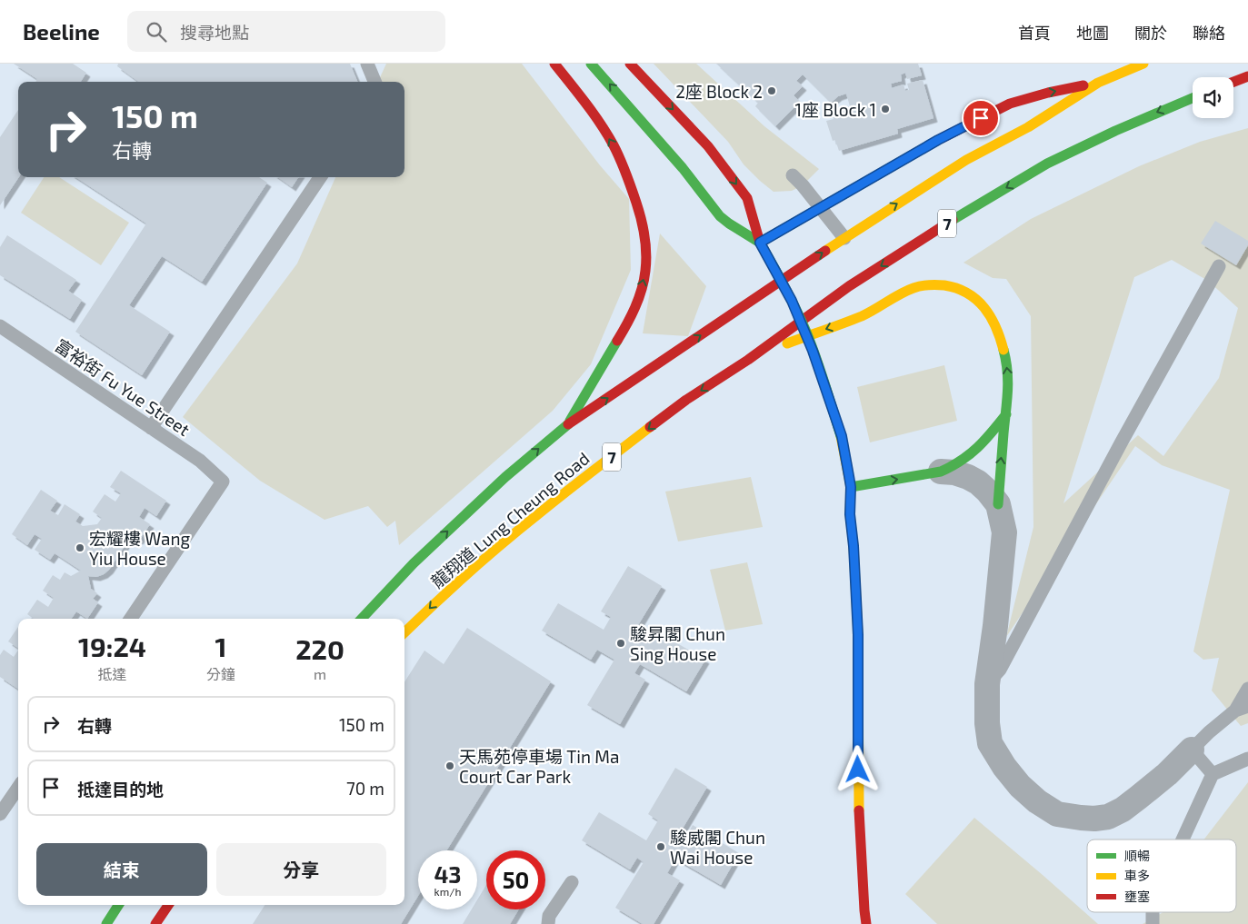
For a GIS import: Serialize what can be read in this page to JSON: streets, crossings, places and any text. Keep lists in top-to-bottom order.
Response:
{
  "streets": {
    "main road": ["7", "龍翔道 Lung Cheung Road"],
    "lane": ["富裕街 Fu Yue Street"]
  },
  "places": [
    "2座 Block 2",
    "1座 Block 1",
    "宏耀樓 Wang Yiu House",
    "駿昇閣 Chun Sing House",
    "天馬苑停車場 Tin Ma Court Car Park",
    "駿威閣 Chun Wai House"
  ],
  "legend": ["順暢", "車多", "壅塞"],
  "page": {
    "header": "Beeline",
    "search": "搜尋地點",
    "nav": [
      "首頁",
      "地圖",
      "關於",
      "聯絡"
    ],
    "turn": ["150 m", "右轉"],
    "eta": [
      "19:24",
      "抵達",
      "1",
      "分鐘",
      "220",
      "m"
    ],
    "list": [
      {
        "name": "右轉",
        "value": "150 m"
      },
      {
        "name": "抵達目的地",
        "value": "70 m"
      }
    ],
    "buttons": ["結束", "分享"],
    "speed": "43 km/h",
    "limit": "50"
  }
}
